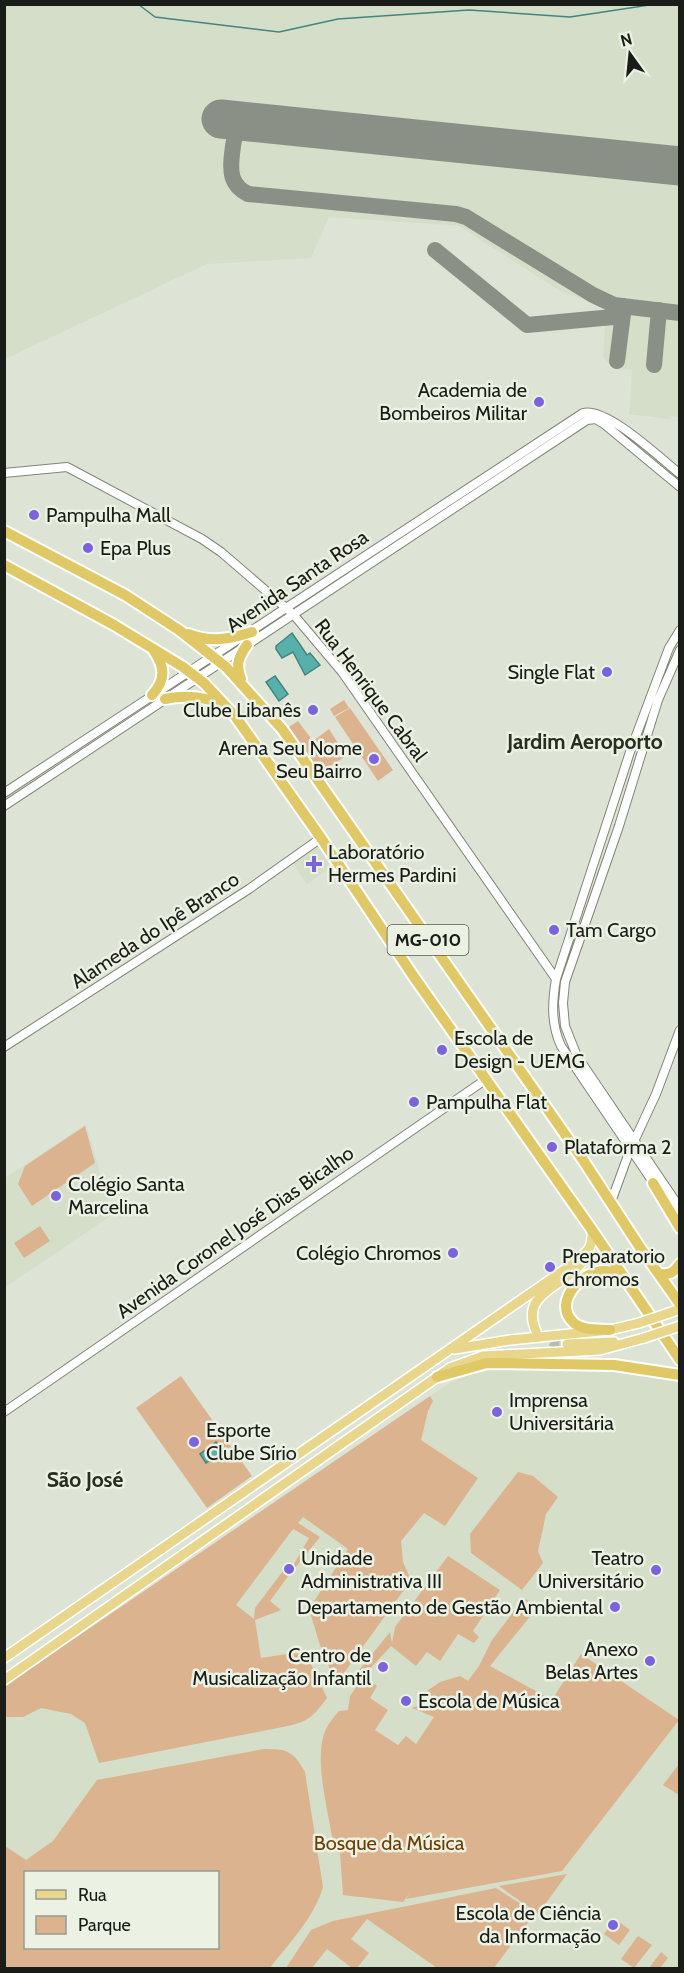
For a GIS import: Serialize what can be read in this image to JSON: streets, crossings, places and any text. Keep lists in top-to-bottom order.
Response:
{
  "streets": {
    "highway": ["MG-010"],
    "street": [
      "Avenida Santa Rosa",
      "Rua Henrique Cabral",
      "Alameda do Ipê Branco",
      "Avenida Coronel José Dias Bicalho"
    ]
  },
  "crossings": [
    ["Avenida Santa Rosa", "Rua Henrique Cabral"],
    ["Avenida Santa Rosa", "MG-010"],
    ["Alameda do Ipê Branco", "MG-010"],
    ["MG-010", "Avenida Coronel José Dias Bicalho"]
  ],
  "districts": ["Jardim Aeroporto", "São José"],
  "parks": ["Bosque da Música"],
  "places": {
    "other": [
      "Academia de Bombeiros Militar",
      "Pampulha Mall",
      "Epa Plus",
      "Single Flat",
      "Clube Libanês",
      "Arena Seu Nome Seu Bairro",
      "Tam Cargo",
      "Escola de Design - UEMG",
      "Pampulha Flat",
      "Plataforma 2",
      "Colégio Santa Marcelina",
      "Colégio Chromos",
      "Preparatorio Chromos",
      "Imprensa Universitária",
      "Esporte Clube Sírio",
      "Unidade Administrativa III",
      "Teatro Universitário",
      "Departamento de Gestão Ambiental",
      "Anexo Belas Artes",
      "Centro de Musicalização Infantil",
      "Escola de Música",
      "Escola de Ciência da Informação"
    ],
    "health": ["Laboratório Hermes Pardini"]
  },
  "legend": ["Rua", "Parque"],
  "north": "top"
}
